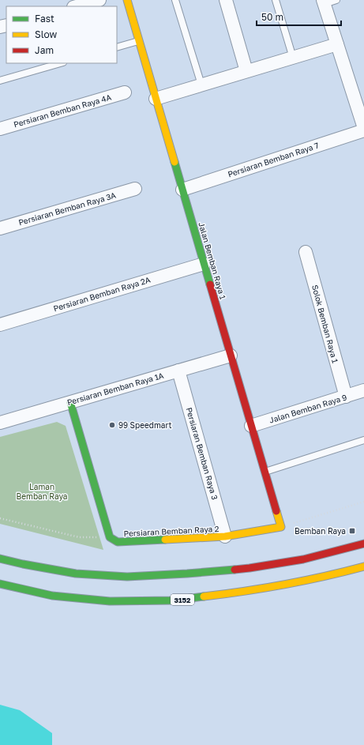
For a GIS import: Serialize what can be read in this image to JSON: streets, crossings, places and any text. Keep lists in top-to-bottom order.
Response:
{
  "streets": {
    "street": [
      "Persiaran Bemban Raya 4A",
      "Persiaran Bemban Raya 7",
      "Persiaran Bemban Raya 3A",
      "Jalan Bemban Raya 1",
      "Persiaran Bemban Raya 2A",
      "Solok Bemban Raya 1",
      "Persiaran Bemban Raya 1A",
      "Jalan Bemban Raya 9",
      "Persiaran Bemban Raya 3",
      "Persiaran Bemban Raya 2",
      "3152"
    ]
  },
  "crossings": [
    ["Persiaran Bemban Raya 7", "Jalan Bemban Raya 1"],
    ["Jalan Bemban Raya 1", "Persiaran Bemban Raya 2A"],
    ["Jalan Bemban Raya 1", "Persiaran Bemban Raya 1A"],
    ["Jalan Bemban Raya 1", "Jalan Bemban Raya 9"],
    ["Jalan Bemban Raya 1", "Persiaran Bemban Raya 2"],
    ["Solok Bemban Raya 1", "Jalan Bemban Raya 9"],
    ["Persiaran Bemban Raya 1A", "Persiaran Bemban Raya 3"],
    ["Persiaran Bemban Raya 3", "Persiaran Bemban Raya 2"]
  ],
  "parks": ["Laman Bemban Raya"],
  "places": {
    "other": ["99 Speedmart"],
    "transit": ["Bemban Raya"]
  },
  "legend": ["Fast", "Slow", "Jam"],
  "scale_bar": "50 m"
}
